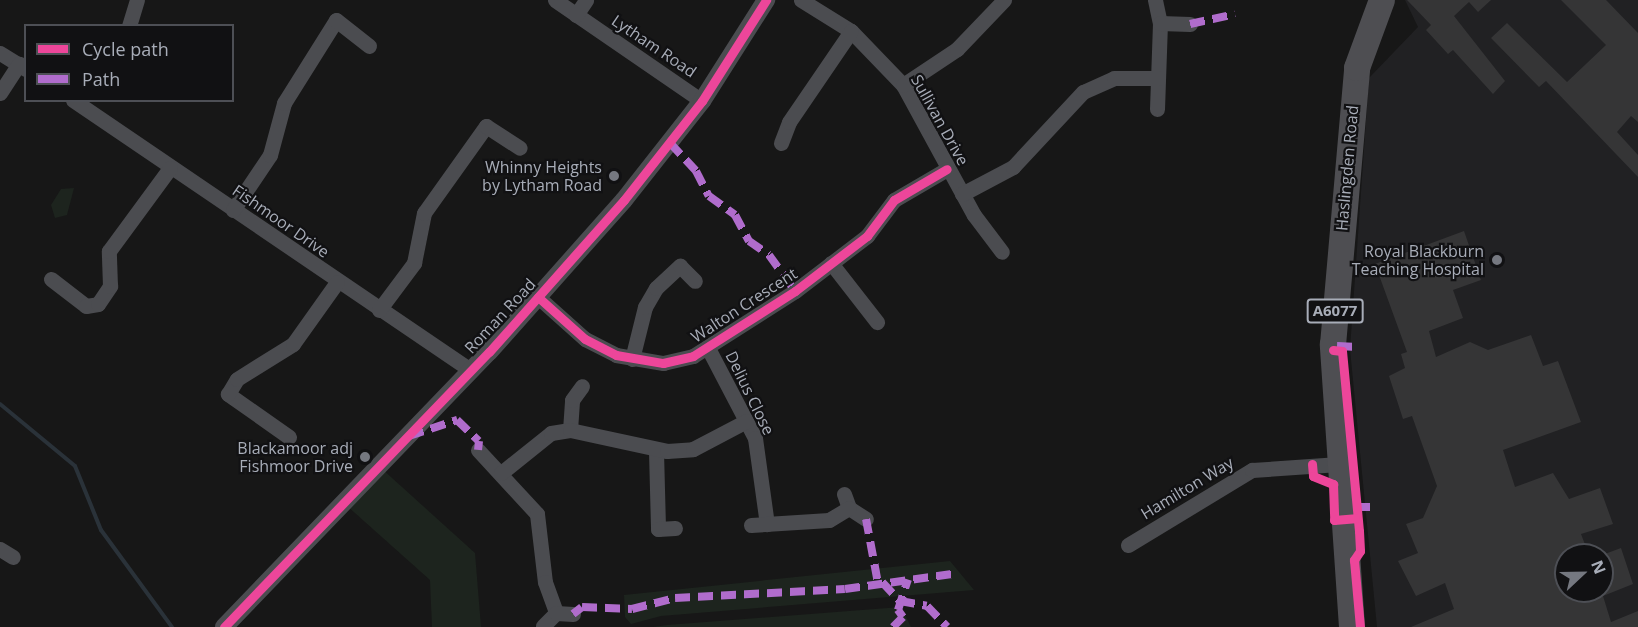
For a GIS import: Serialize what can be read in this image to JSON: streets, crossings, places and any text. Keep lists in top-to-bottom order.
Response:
{
  "streets": {
    "highway": ["Haslingden Road", "A6077"],
    "street": [
      "Lytham Road",
      "Sullivan Drive",
      "Fishmoor Drive",
      "Walton Crescent",
      "Roman Road",
      "Delius Close",
      "Hamilton Way"
    ]
  },
  "crossings": [
    ["Lytham Road", "Roman Road"],
    ["Sullivan Drive", "Walton Crescent"],
    ["Haslingden Road", "Hamilton Way"],
    ["Fishmoor Drive", "Roman Road"],
    ["Walton Crescent", "Roman Road"],
    ["Walton Crescent", "Delius Close"]
  ],
  "places": ["Whinny Heights by Lytham Road", "Royal Blackburn Teaching Hospital", "Blackamoor adj Fishmoor Drive"],
  "legend": ["Cycle path", "Path"],
  "north": "right"
}
